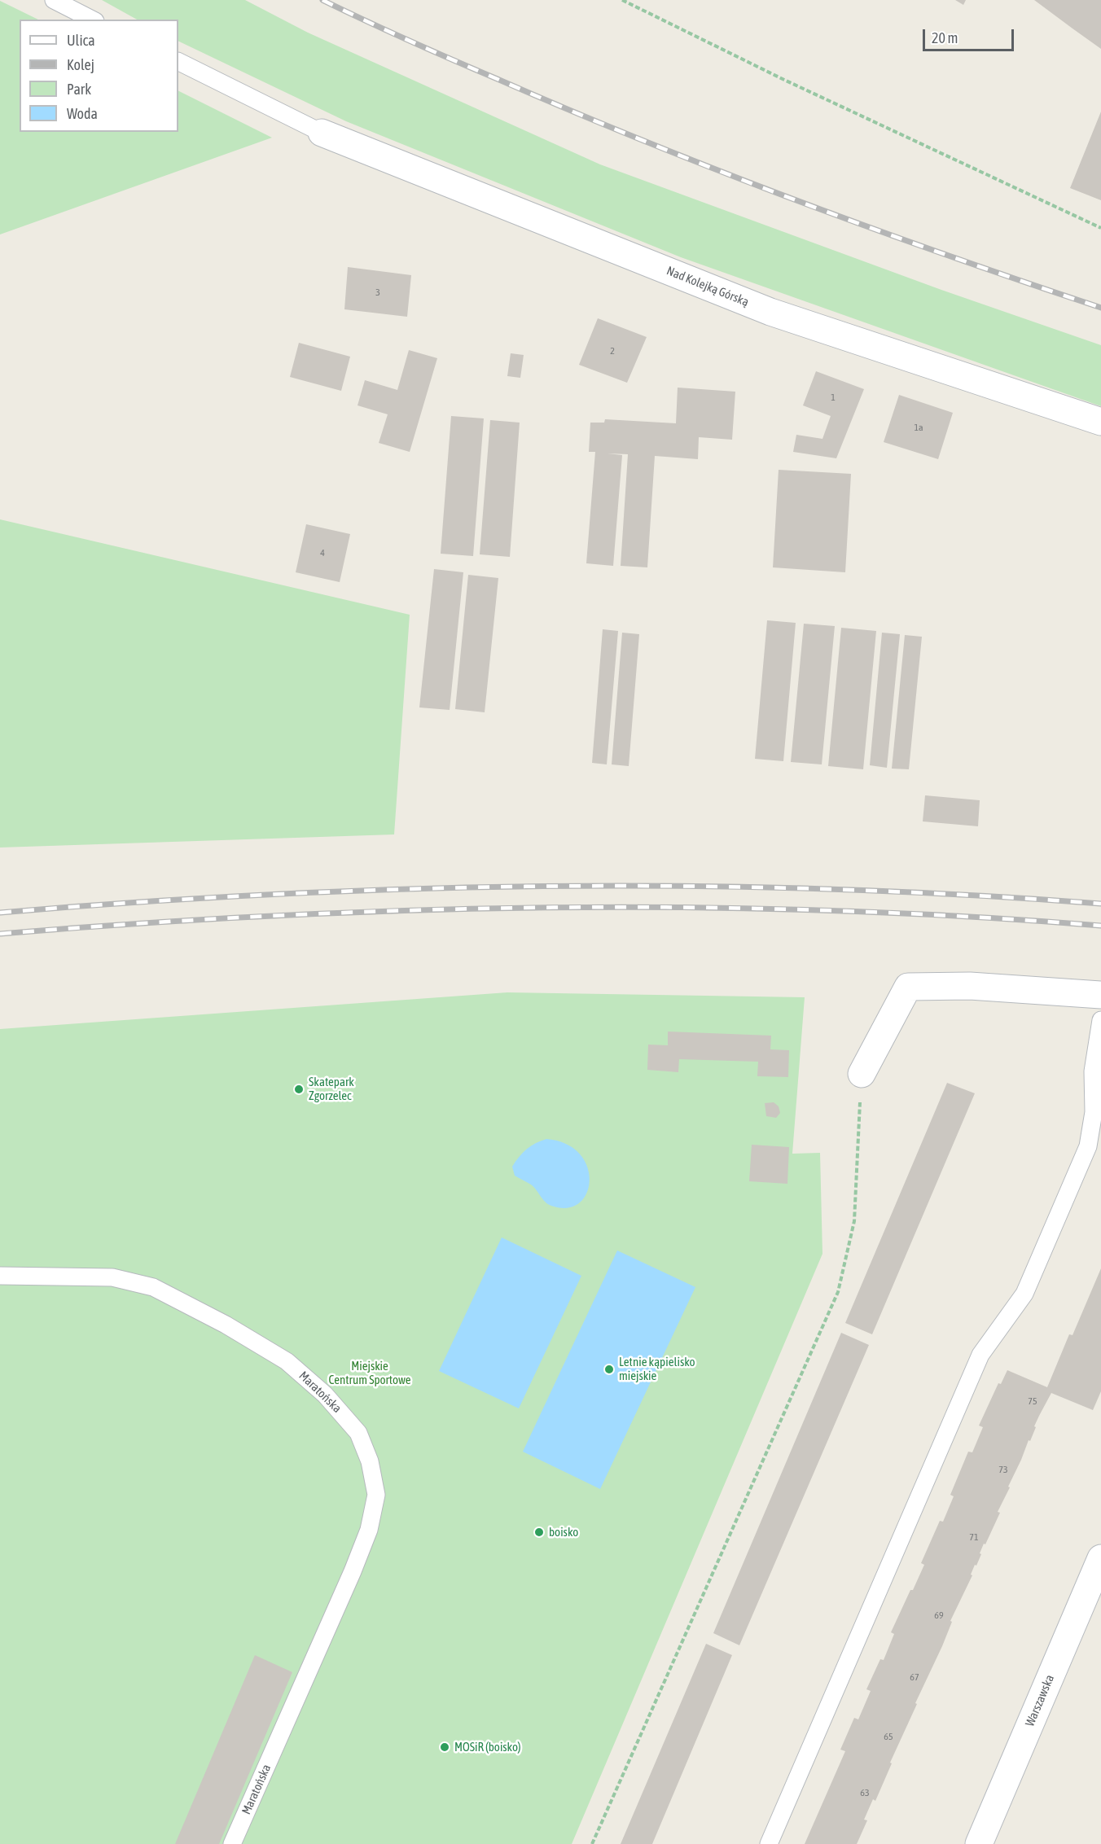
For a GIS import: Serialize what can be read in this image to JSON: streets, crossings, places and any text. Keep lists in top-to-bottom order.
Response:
{
  "streets": {
    "street": ["Nad Kolejką Górską", "Warszawska"],
    "lane": ["Maratońska"]
  },
  "parks": ["Miejskie Centrum Sportowe"],
  "places": [
    "Skatepark Zgorzelec",
    "Letnie kąpielisko miejskie",
    "boisko",
    "MOSiR (boisko)"
  ],
  "house_numbers": [
    "3",
    "2",
    "1",
    "1a",
    "4",
    "75",
    "73",
    "71",
    "69",
    "67",
    "65",
    "63"
  ],
  "legend": [
    "Ulica",
    "Kolej",
    "Park",
    "Woda"
  ],
  "scale_bar": "20 m"
}
